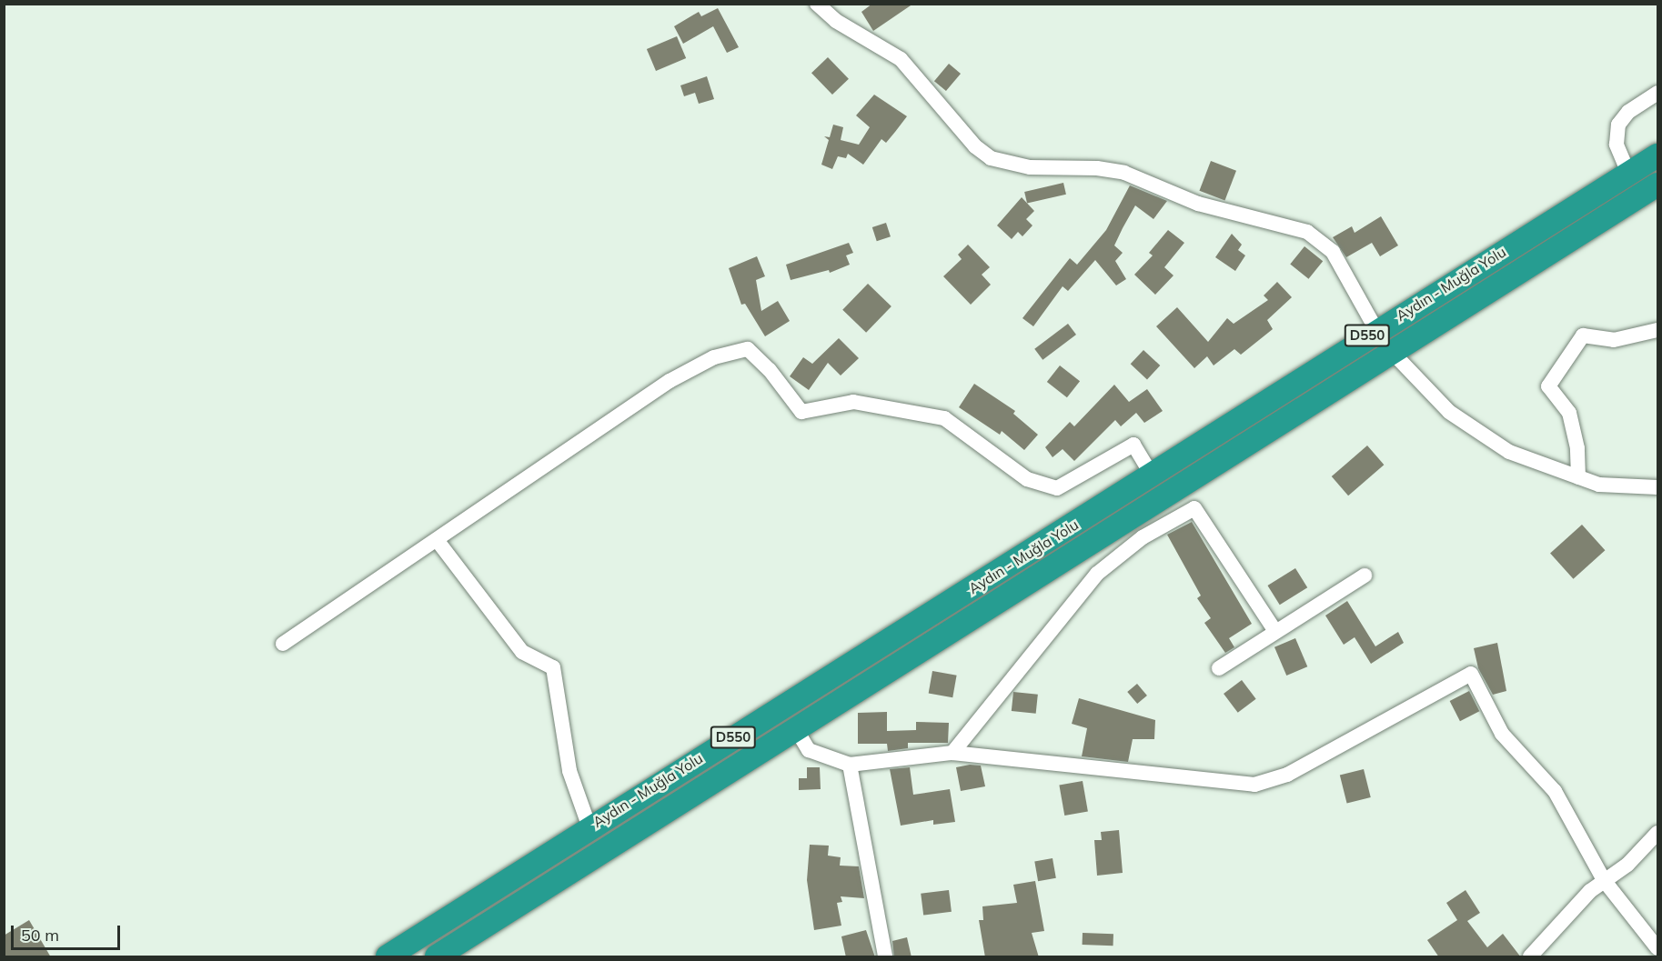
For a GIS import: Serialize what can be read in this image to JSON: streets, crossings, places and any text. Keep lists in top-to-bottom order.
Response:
{
  "streets": {
    "highway": ["Aydın - Muğla Yolu", "D550"]
  },
  "scale_bar": "50 m"
}
